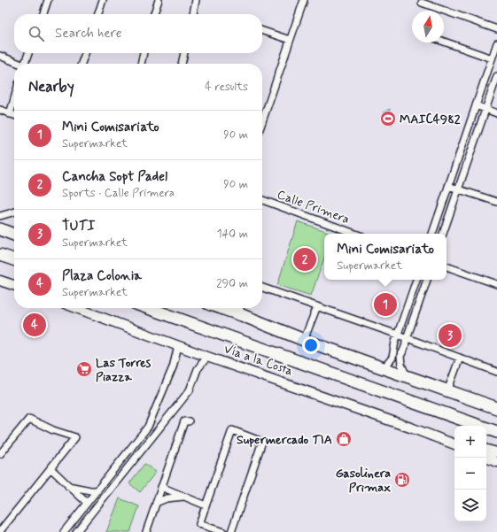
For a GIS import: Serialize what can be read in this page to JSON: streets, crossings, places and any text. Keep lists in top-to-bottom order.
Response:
{
  "streets": {
    "highway": ["Vía a la Costa"],
    "street": ["Calle Primera"]
  },
  "places": {
    "sports": ["MAIC4982"],
    "supermarket": ["Las Torres Piazza"],
    "shop": ["Supermercado TIA"],
    "fuel station": ["Gasolinera Primax"]
  },
  "north": "top",
  "page": {
    "search": "Search here",
    "heading": ["Nearby", "4 results"],
    "list": [
      {
        "mark": "1",
        "name": "Mini Comisariato",
        "note": "Supermarket",
        "value": "90 m"
      },
      {
        "mark": "2",
        "name": "Cancha Sopt Padel",
        "note": "Sports · Calle Primera",
        "value": "90 m"
      },
      {
        "mark": "3",
        "name": "TUTI",
        "note": "Supermarket",
        "value": "140 m"
      },
      {
        "mark": "4",
        "name": "Plaza Colonia",
        "note": "Supermarket",
        "value": "290 m"
      }
    ],
    "popup": ["Mini Comisariato", "Supermarket"],
    "pins": [
      "2",
      "1",
      "4",
      "3"
    ],
    "map_buttons": ["+", "−"]
  }
}
